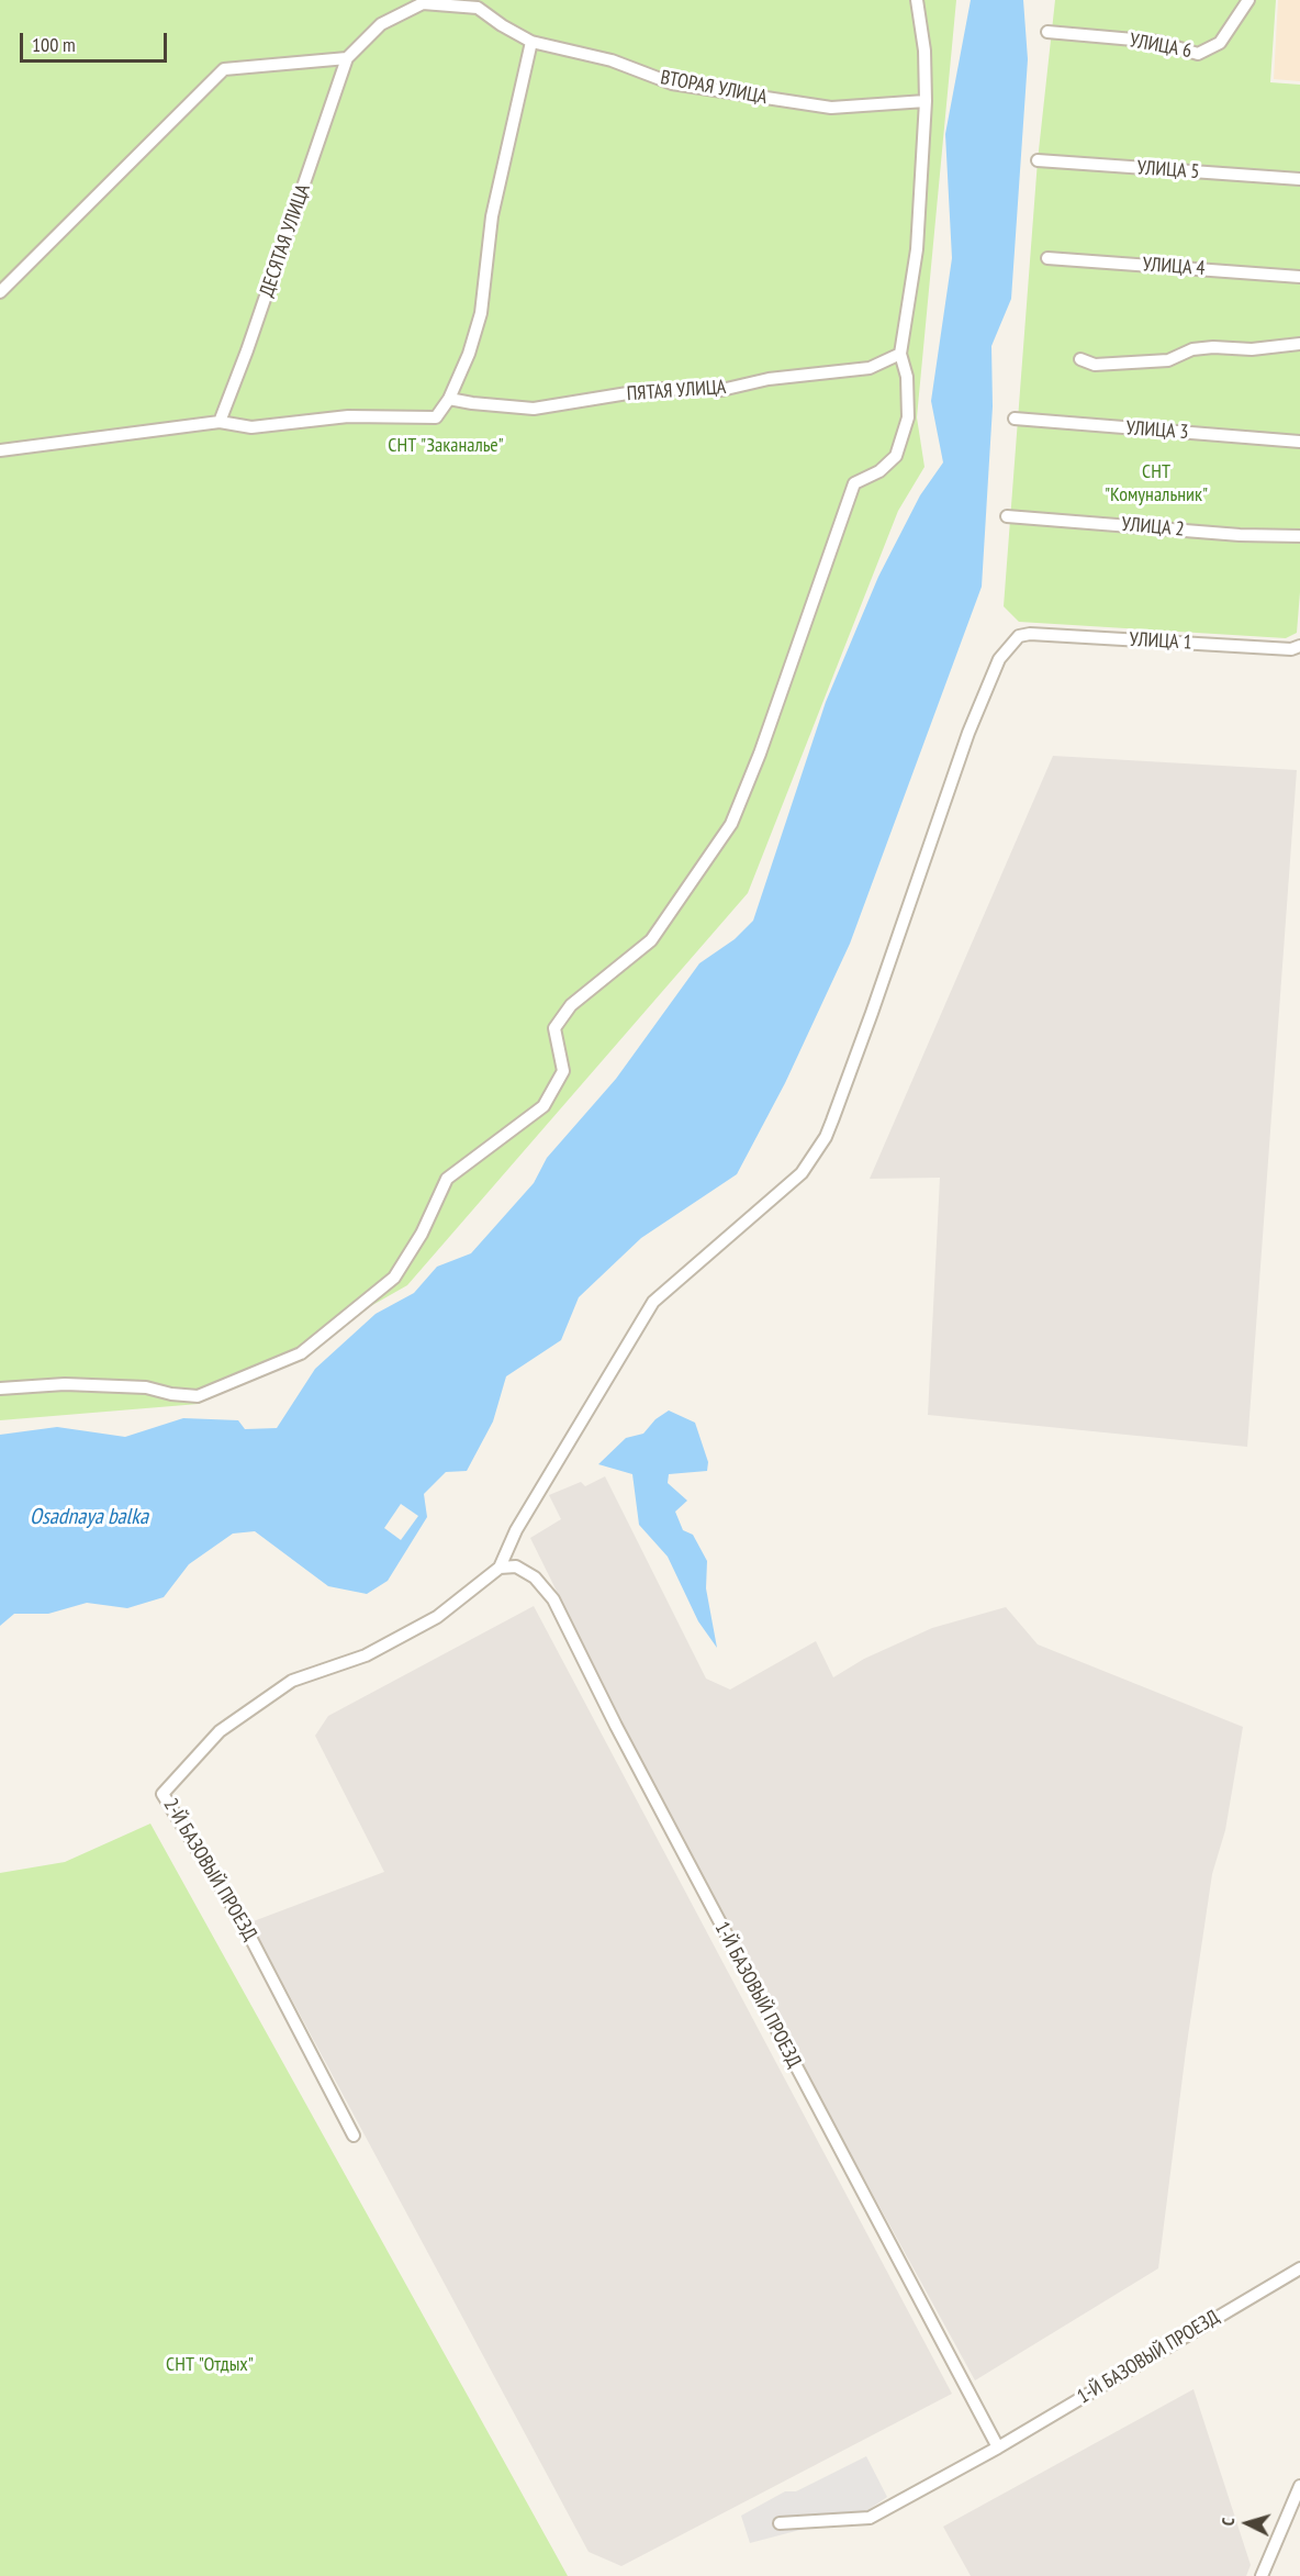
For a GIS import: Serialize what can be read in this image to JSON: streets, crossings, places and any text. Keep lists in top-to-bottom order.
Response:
{
  "streets": {
    "street": [
      "УЛИЦА 6",
      "ВТОРАЯ УЛИЦА",
      "УЛИЦА 5",
      "ДЕСЯТАЯ УЛИЦА",
      "УЛИЦА 4",
      "ПЯТАЯ УЛИЦА",
      "УЛИЦА 3",
      "УЛИЦА 2",
      "УЛИЦА 1",
      "2-Й БАЗОВЫЙ ПРОЕЗД",
      "1-Й БАЗОВЫЙ ПРОЕЗД"
    ]
  },
  "crossings": [
    ["УЛИЦА 1", "2-Й БАЗОВЫЙ ПРОЕЗД"],
    ["УЛИЦА 1", "1-Й БАЗОВЫЙ ПРОЕЗД"],
    ["2-Й БАЗОВЫЙ ПРОЕЗД", "1-Й БАЗОВЫЙ ПРОЕЗД"]
  ],
  "water": ["Osadnaya balka"],
  "parks": ["СНТ \"Заканалье\"", "СНТ \"Комунальник\"", "СНТ \"Отдых\""],
  "scale_bar": "100 m",
  "north": "left"
}
